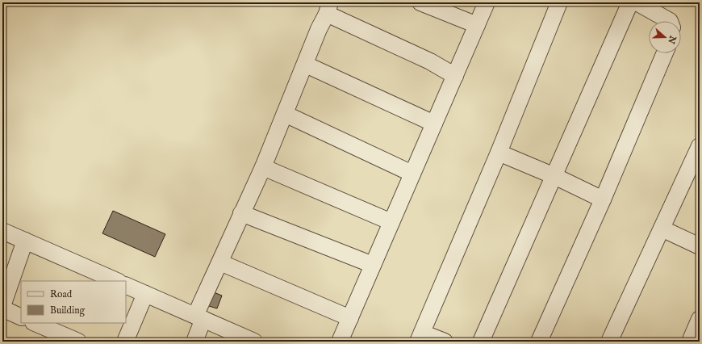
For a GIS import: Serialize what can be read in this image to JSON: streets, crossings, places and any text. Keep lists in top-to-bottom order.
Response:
{
  "legend": ["Road", "Building"],
  "north": "right"
}
